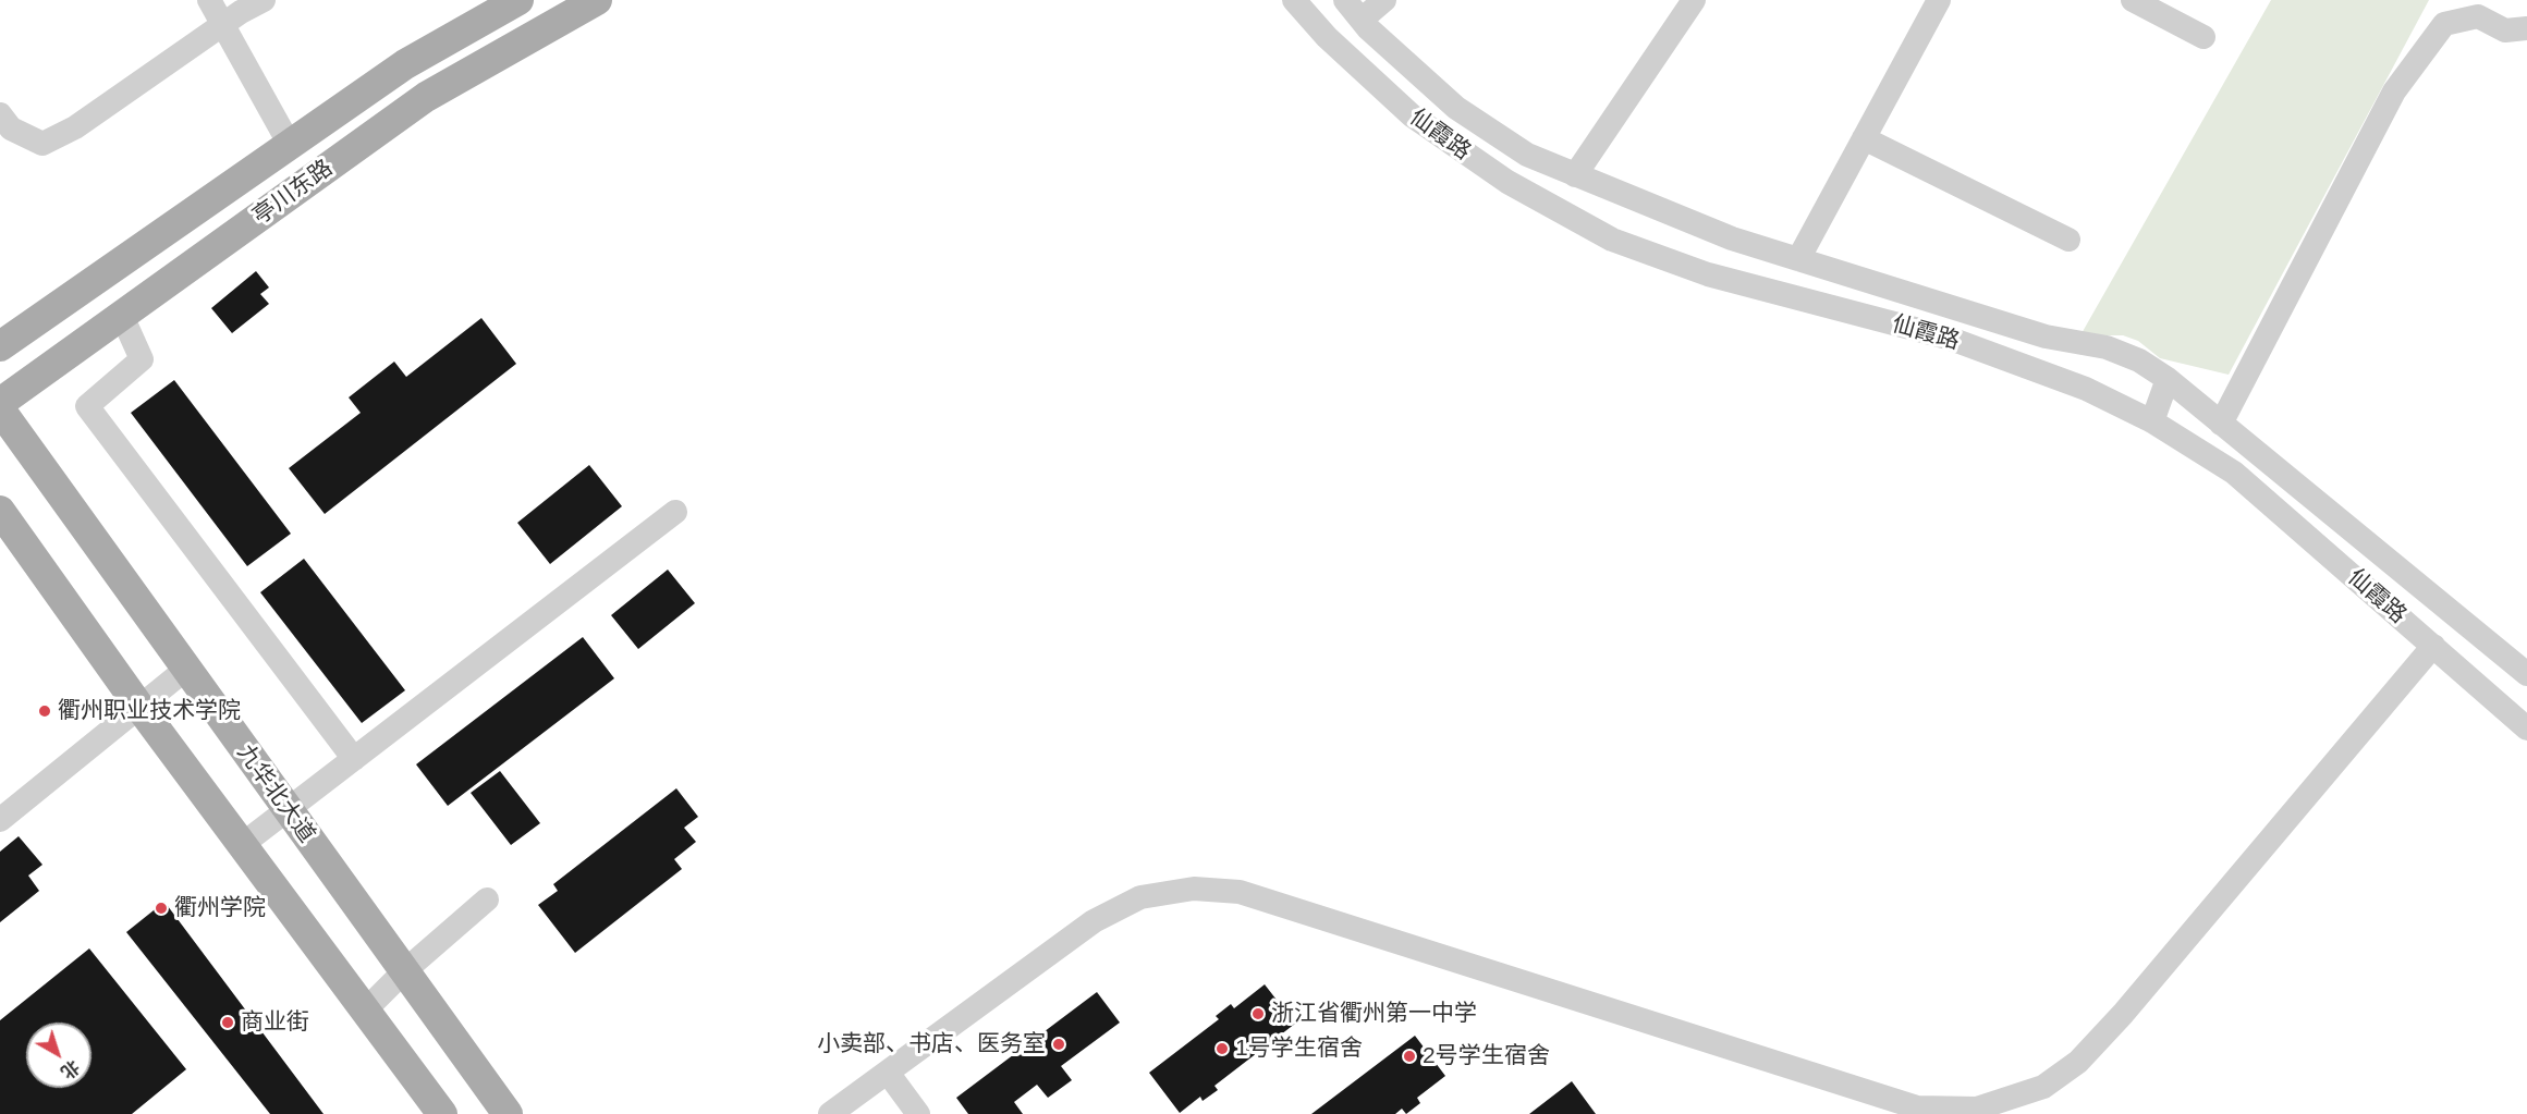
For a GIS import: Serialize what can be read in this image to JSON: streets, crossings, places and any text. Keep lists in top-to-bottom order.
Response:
{
  "streets": {
    "main road": ["亭川东路", "九华北大道"],
    "street": ["仙霞路"]
  },
  "places": [
    "衢州职业技术学院",
    "衢州学院",
    "浙江省衢州第一中学",
    "商业街",
    "小卖部、书店、医务室",
    "1号学生宿舍",
    "2号学生宿舍"
  ],
  "north": "bottom right"
}
